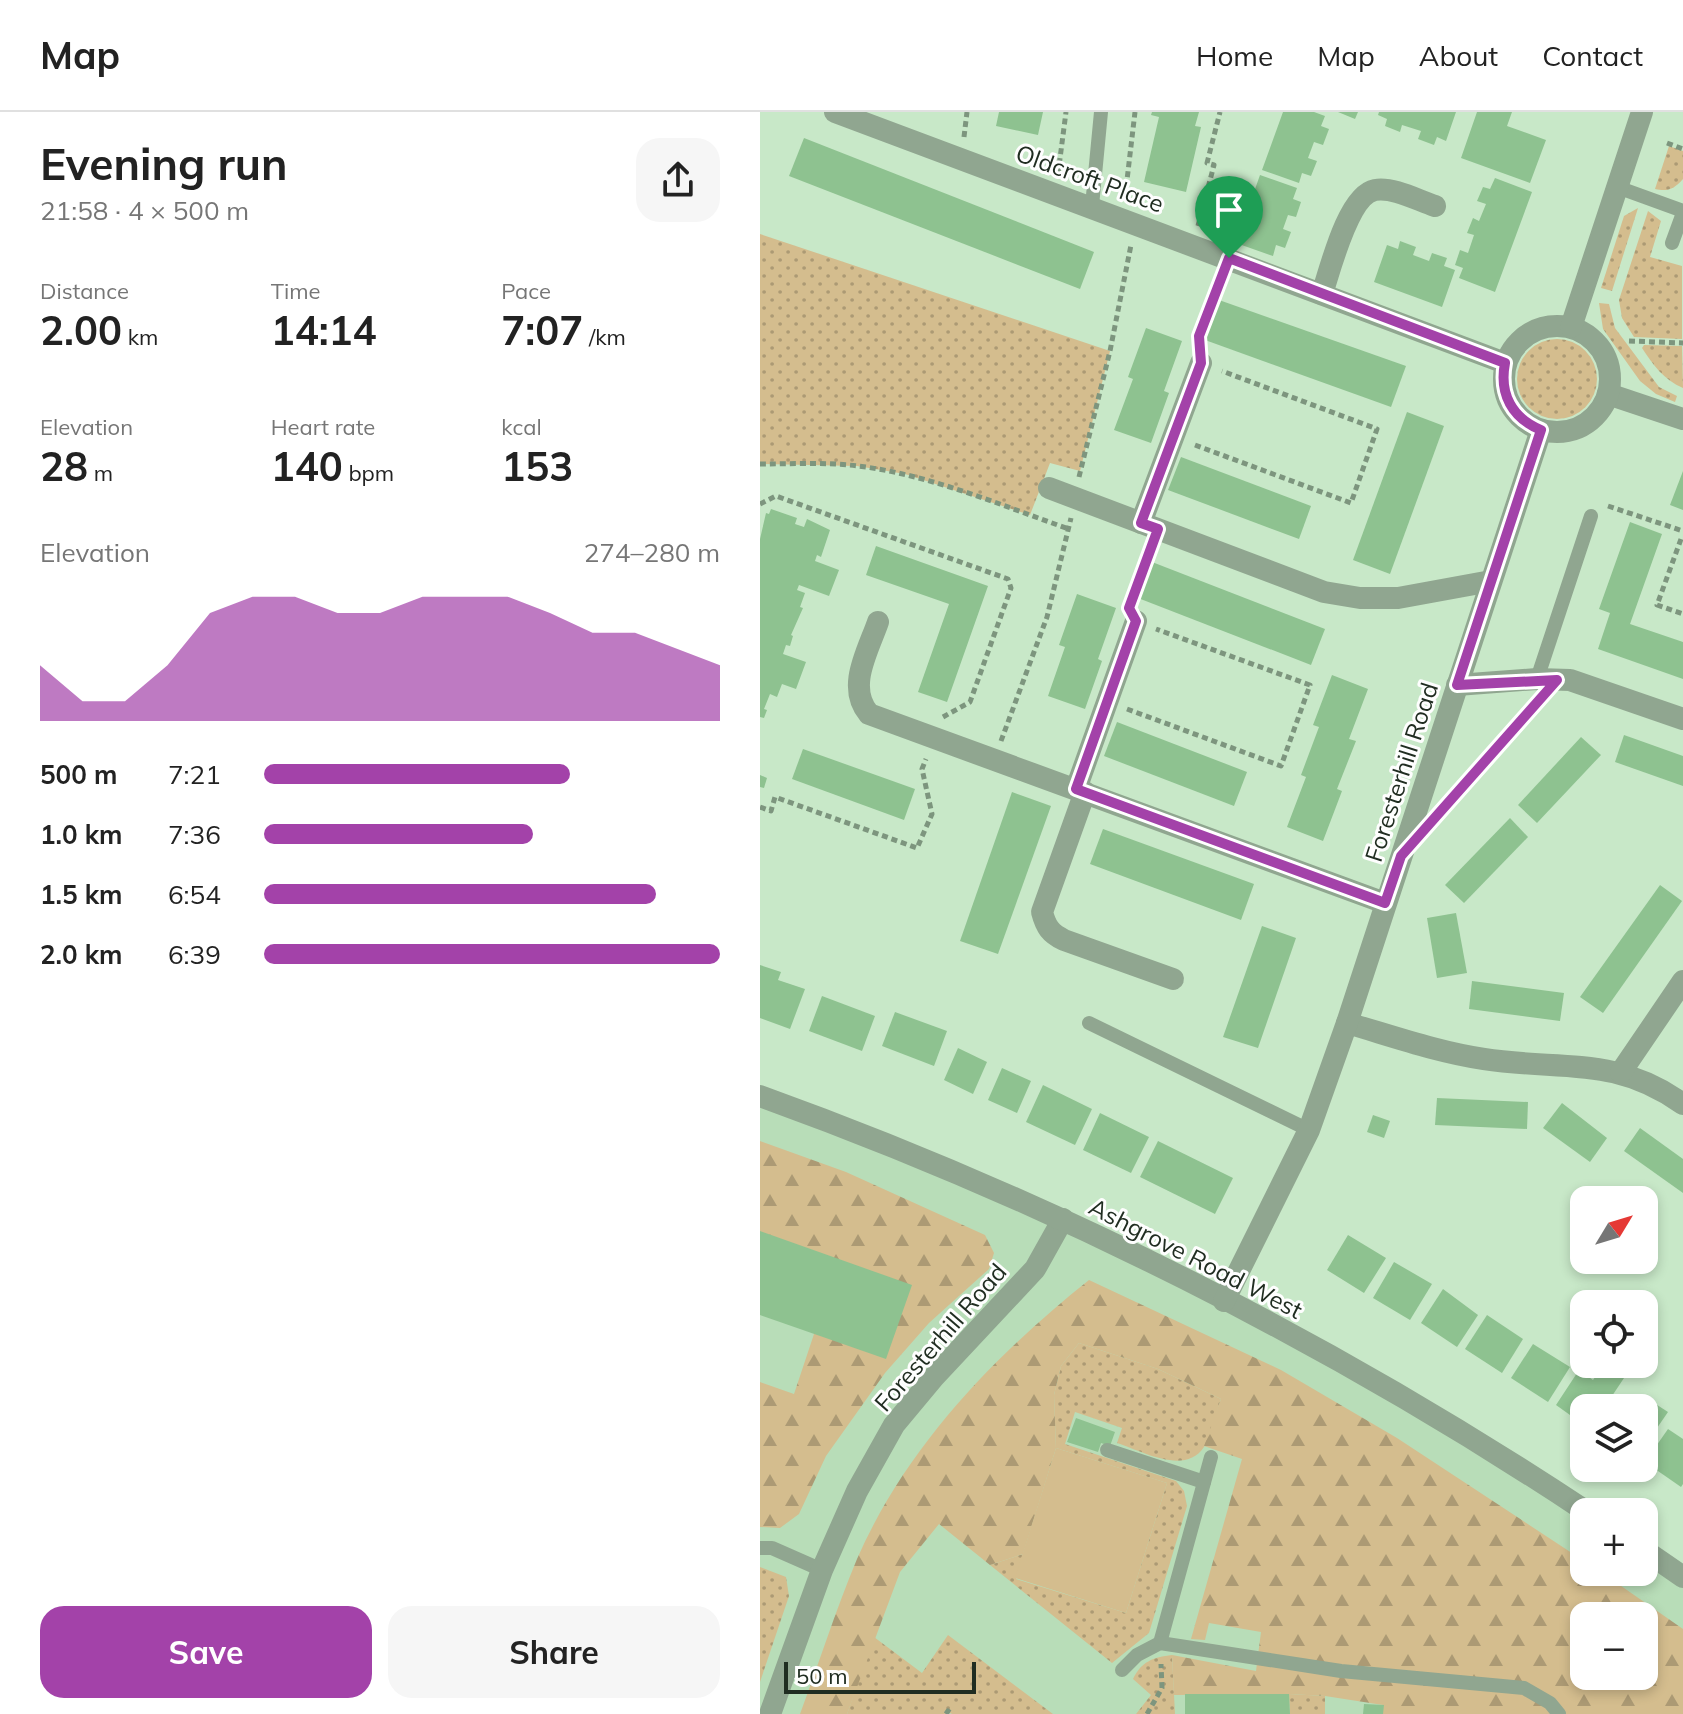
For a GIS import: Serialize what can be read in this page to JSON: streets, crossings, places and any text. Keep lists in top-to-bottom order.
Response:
{
  "streets": {
    "street": ["Oldcroft Place", "Foresterhill Road", "Ashgrove Road West"]
  },
  "crossings": [
    ["Oldcroft Place", "Foresterhill Road"],
    ["Foresterhill Road", "Ashgrove Road West"]
  ],
  "scale_bar": "50 m",
  "north": "top right",
  "page": {
    "header": "Map",
    "nav": [
      "Home",
      "Map",
      "About",
      "Contact"
    ],
    "heading": ["Evening run", "21:58 · 4 × 500 m"],
    "stats": [
      ["Distance", "2.00 km"],
      ["Time", "14:14"],
      ["Pace", "7:07 /km"],
      ["Elevation", "28 m"],
      ["Heart rate", "140 bpm"],
      ["kcal", "153"]
    ],
    "chart": ["Elevation", "274–280 m"],
    "list": [
      {
        "name": "500 m",
        "note": "7:21"
      },
      {
        "name": "1.0 km",
        "note": "7:36"
      },
      {
        "name": "1.5 km",
        "note": "6:54"
      },
      {
        "name": "2.0 km",
        "note": "6:39"
      }
    ],
    "map_buttons": ["+", "−"],
    "buttons": ["Save", "Share"],
    "scale": "50 m"
  }
}
